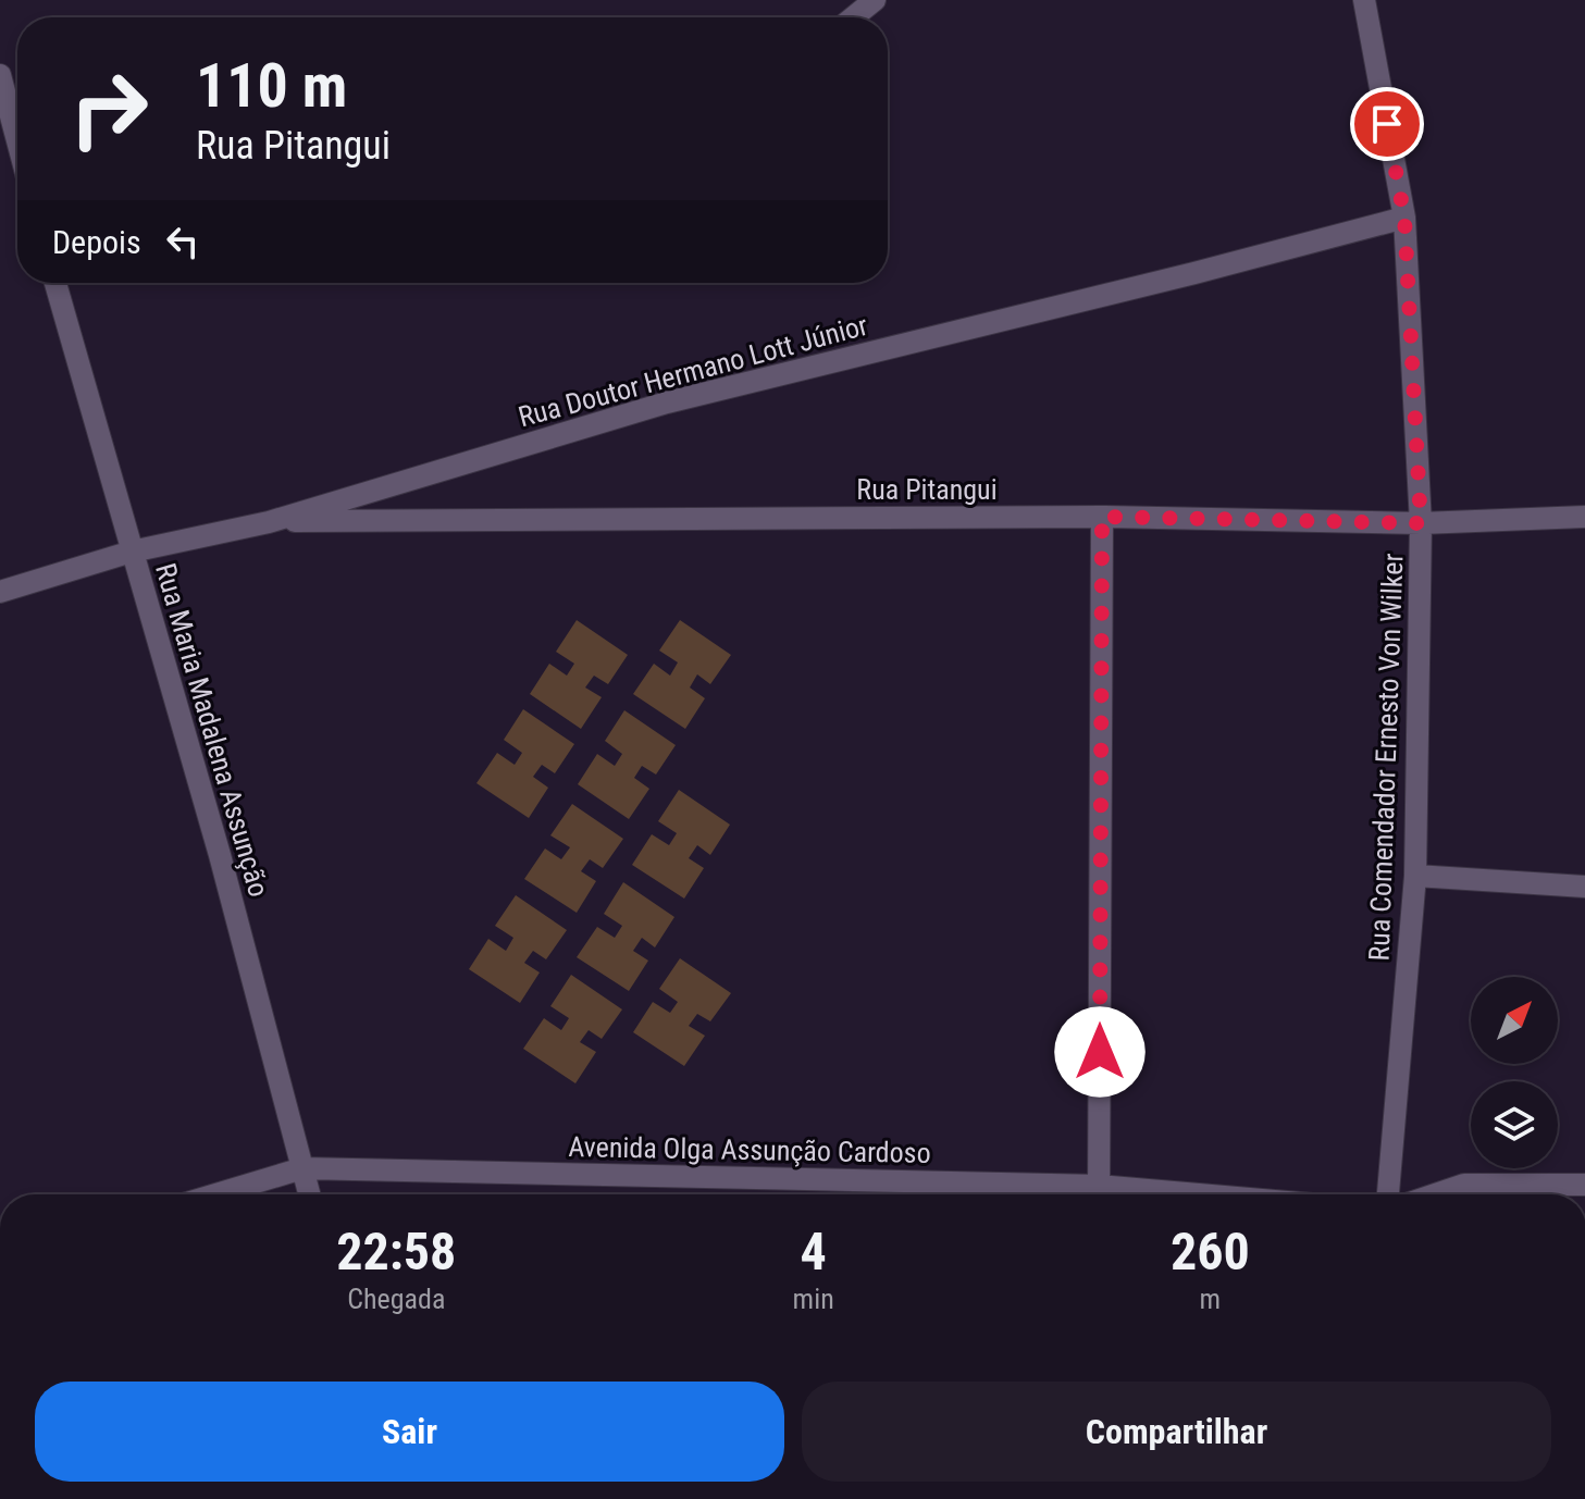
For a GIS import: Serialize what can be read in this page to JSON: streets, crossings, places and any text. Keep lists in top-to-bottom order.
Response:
{
  "streets": {
    "street": [
      "Rua Doutor Hermano Lott Júnior",
      "Rua Pitangui",
      "Rua Maria Madalena Assunção",
      "Rua Comendador Ernesto Von Wilker",
      "Avenida Olga Assunção Cardoso"
    ]
  },
  "crossings": [
    ["Rua Doutor Hermano Lott Júnior", "Rua Pitangui"],
    ["Rua Doutor Hermano Lott Júnior", "Rua Maria Madalena Assunção"],
    ["Rua Doutor Hermano Lott Júnior", "Rua Comendador Ernesto Von Wilker"],
    ["Rua Pitangui", "Rua Comendador Ernesto Von Wilker"],
    ["Rua Maria Madalena Assunção", "Avenida Olga Assunção Cardoso"]
  ],
  "north": "top right",
  "page": {
    "turn": ["110 m", "Rua Pitangui"],
    "then": "Depois",
    "eta": [
      "22:58",
      "Chegada",
      "4",
      "min",
      "260",
      "m"
    ],
    "buttons": ["Sair", "Compartilhar"]
  }
}
